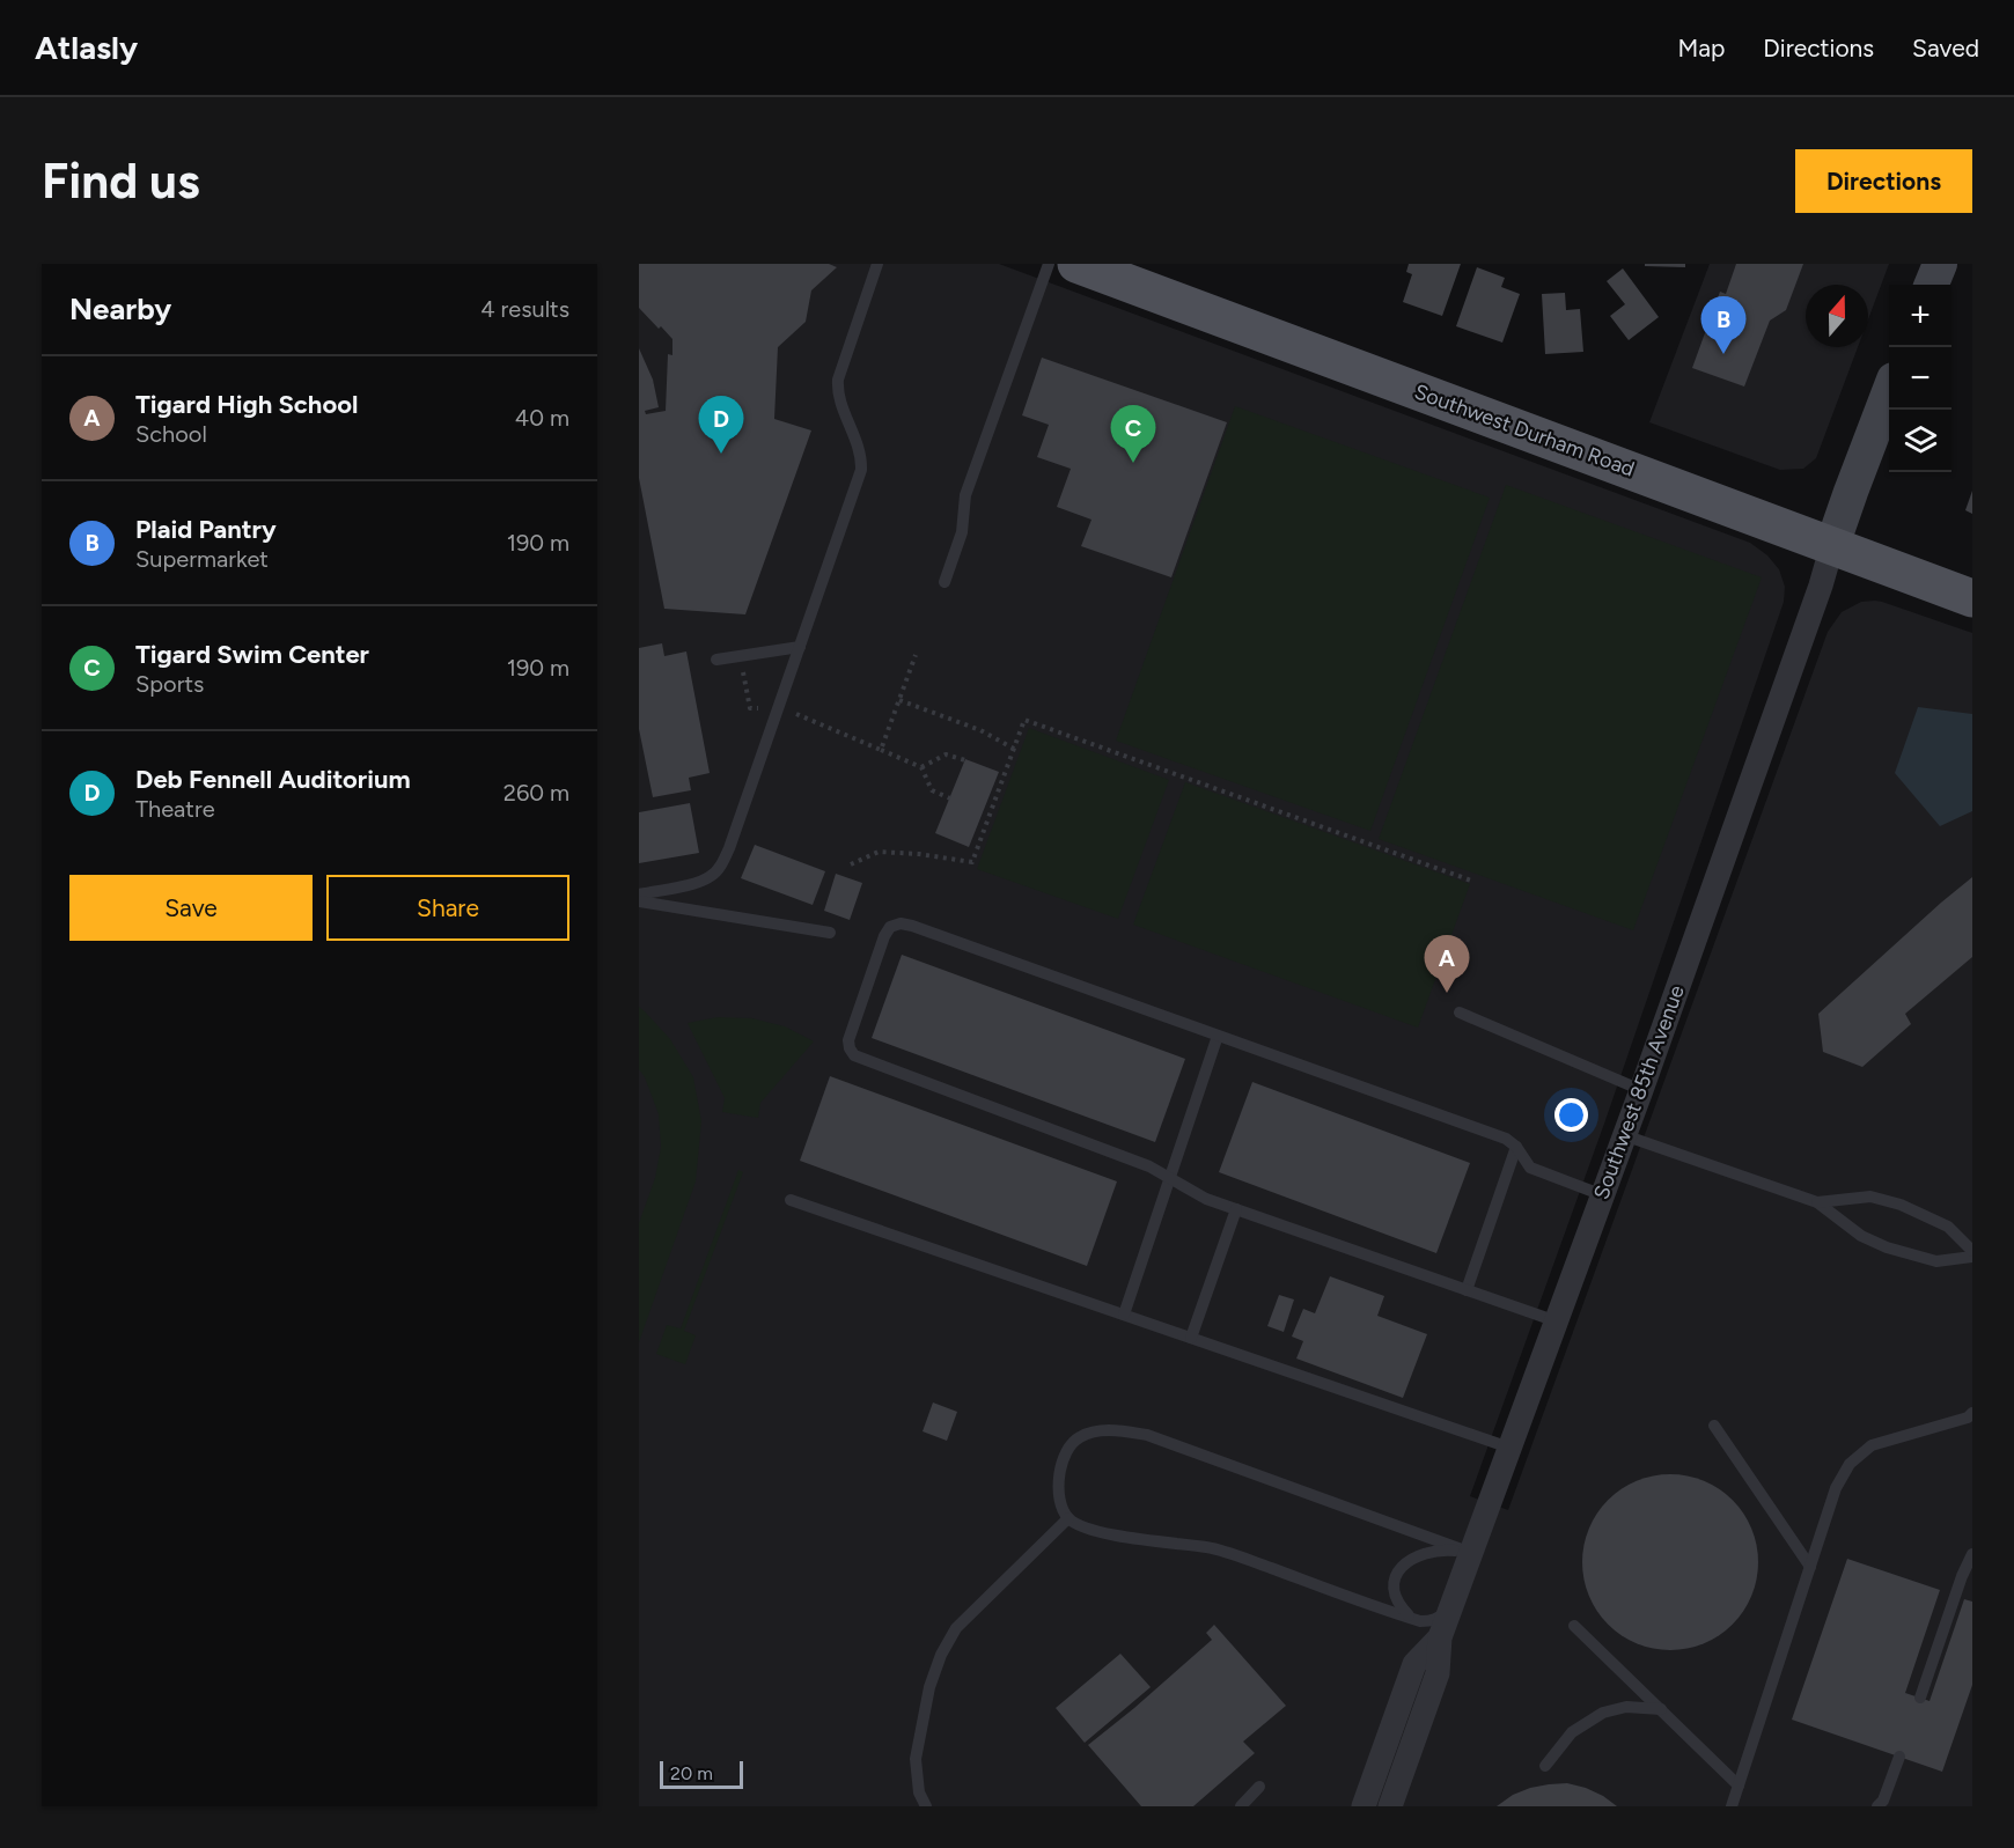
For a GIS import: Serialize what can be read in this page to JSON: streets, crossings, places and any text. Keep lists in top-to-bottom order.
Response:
{
  "streets": {
    "main road": ["Southwest Durham Road"],
    "street": ["Southwest 85th Avenue"]
  },
  "crossings": [
    ["Southwest Durham Road", "Southwest 85th Avenue"]
  ],
  "scale_bar": "20 m",
  "north": "top",
  "page": {
    "header": "Atlasly",
    "nav": ["Map", "Directions", "Saved"],
    "buttons": [
      "Directions",
      ["Save", "Share"]
    ],
    "title": "Find us",
    "heading": ["Nearby", "4 results"],
    "map_buttons": ["+", "−"],
    "pins": [
      "B",
      "D",
      "C",
      "A"
    ],
    "list": [
      {
        "mark": "A",
        "name": "Tigard High School",
        "note": "School",
        "value": "40 m"
      },
      {
        "mark": "B",
        "name": "Plaid Pantry",
        "note": "Supermarket",
        "value": "190 m"
      },
      {
        "mark": "C",
        "name": "Tigard Swim Center",
        "note": "Sports",
        "value": "190 m"
      },
      {
        "mark": "D",
        "name": "Deb Fennell Auditorium",
        "note": "Theatre",
        "value": "260 m"
      }
    ],
    "scale": "20 m"
  }
}
